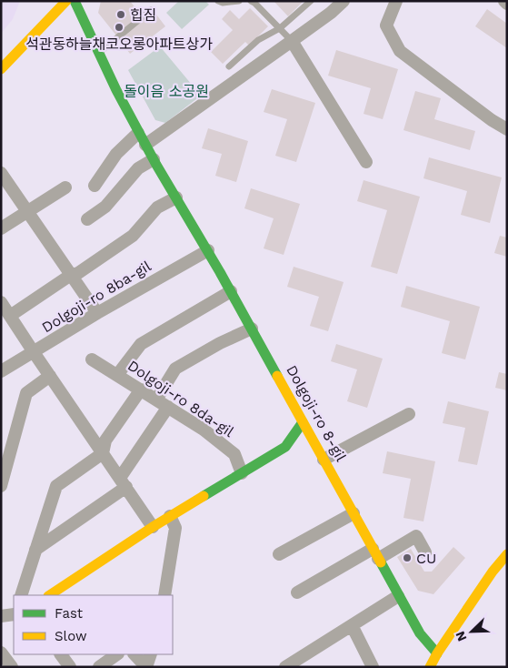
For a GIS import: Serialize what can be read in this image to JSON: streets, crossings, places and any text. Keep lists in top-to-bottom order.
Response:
{
  "streets": {
    "street": ["Dolgoji-ro 8ba-gil", "Dolgoji-ro 8da-gil", "Dolgoji-ro 8-gil"]
  },
  "crossings": [
    ["Dolgoji-ro 8ba-gil", "Dolgoji-ro 8-gil"]
  ],
  "parks": ["돌이음 소공원"],
  "places": ["힙짐", "석관동하늘채코오롱아파트상가", "CU"],
  "legend": ["Fast", "Slow"],
  "north": "bottom left"
}
